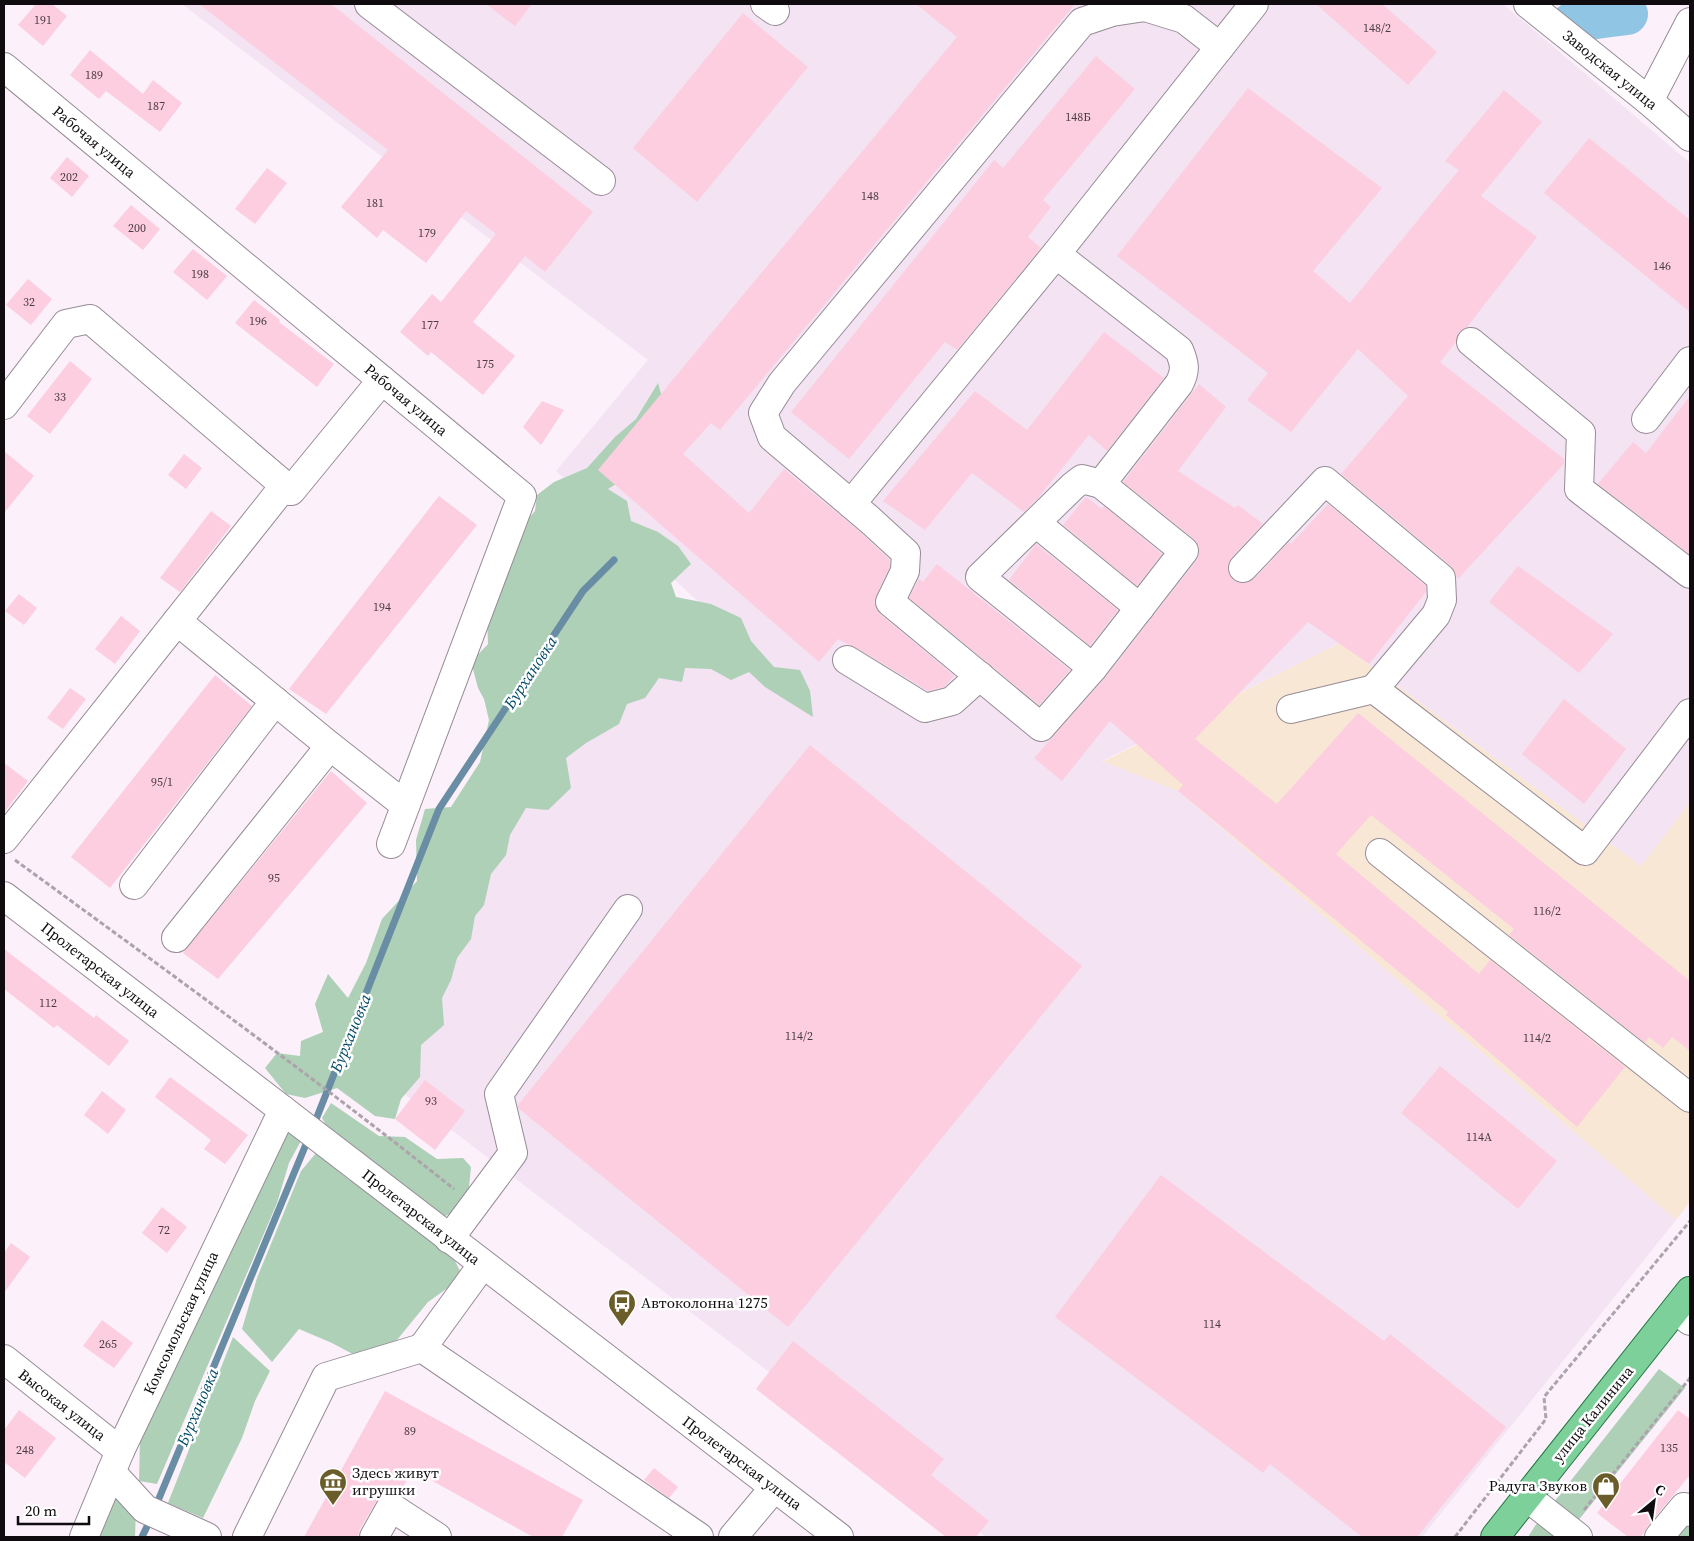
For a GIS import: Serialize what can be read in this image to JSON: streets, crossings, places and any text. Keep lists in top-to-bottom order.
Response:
{
  "streets": {
    "main road": ["улица Калинина"],
    "street": [
      "Заводская улица",
      "Рабочая улица",
      "Пролетарская улица",
      "Комсомольская улица",
      "Высокая улица"
    ]
  },
  "crossings": [
    ["Пролетарская улица", "Комсомольская улица"],
    ["Комсомольская улица", "Высокая улица"]
  ],
  "water": ["Бурхановка"],
  "places": {
    "bus stop": ["Автоколонна 1275"],
    "museum": ["Здесь живут игрушки"],
    "shop": ["Радуга Звуков"]
  },
  "house_numbers": [
    "191",
    "148/2",
    "189",
    "187",
    "148Б",
    "202",
    "148",
    "181",
    "200",
    "179",
    "146",
    "198",
    "32",
    "196",
    "177",
    "175",
    "33",
    "194",
    "95/1",
    "95",
    "116/2",
    "112",
    "114/2",
    "114/2",
    "93",
    "114А",
    "72",
    "114",
    "265",
    "89",
    "135",
    "248"
  ],
  "scale_bar": "20 m",
  "north": "top right"
}
